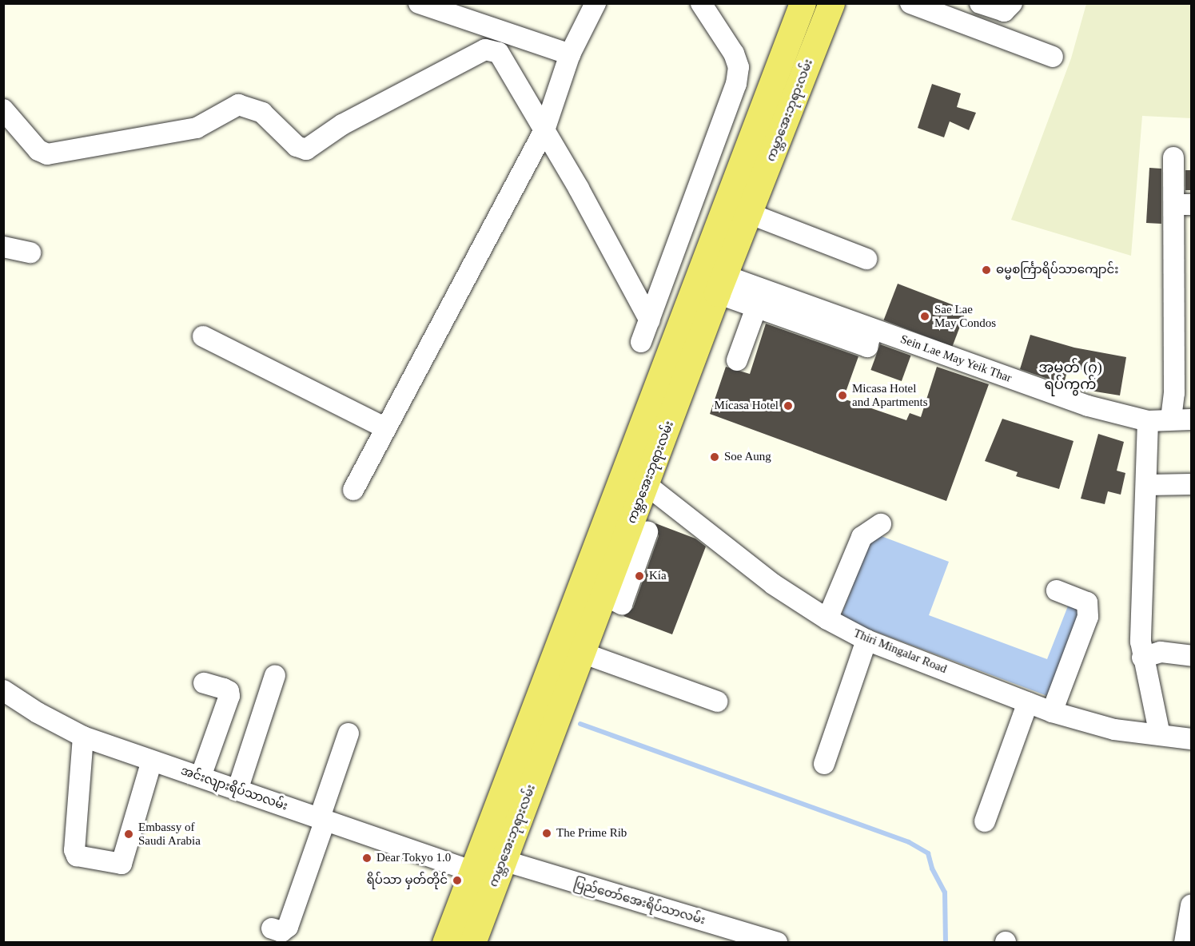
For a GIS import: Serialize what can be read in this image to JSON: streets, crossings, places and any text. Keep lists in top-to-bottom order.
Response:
{
  "streets": {
    "main road": ["ကမ္ဘာအေးဘုရားလမ်း"],
    "street": [
      "Sein Lae May Yeik Thar",
      "Thiri Mingalar Road",
      "အင်းလျားရိပ်သာလမ်း",
      "ပြည်တော်အေးရိပ်သာလမ်း"
    ]
  },
  "crossings": [
    ["ကမ္ဘာအေးဘုရားလမ်း", "Sein Lae May Yeik Thar"],
    ["ကမ္ဘာအေးဘုရားလမ်း", "Thiri Mingalar Road"],
    ["ကမ္ဘာအေးဘုရားလမ်း", "ပြည်တော်အေးရိပ်သာလမ်း"],
    ["အင်းလျားရိပ်သာလမ်း", "ပြည်တော်အေးရိပ်သာလမ်း"]
  ],
  "districts": ["အမှတ် (၇) ရပ်ကွက်"],
  "places": [
    "ဓမ္မစင်္ကြာရိပ်သာကျောင်း",
    "Sae Lae May Condos",
    "Micasa Hotel and Apartments",
    "Micasa Hotel",
    "Soe Aung",
    "Kia",
    "The Prime Rib",
    "Embassy of Saudi Arabia",
    "Dear Tokyo 1.0",
    "ရိပ်သာ မှတ်တိုင်"
  ]
}
